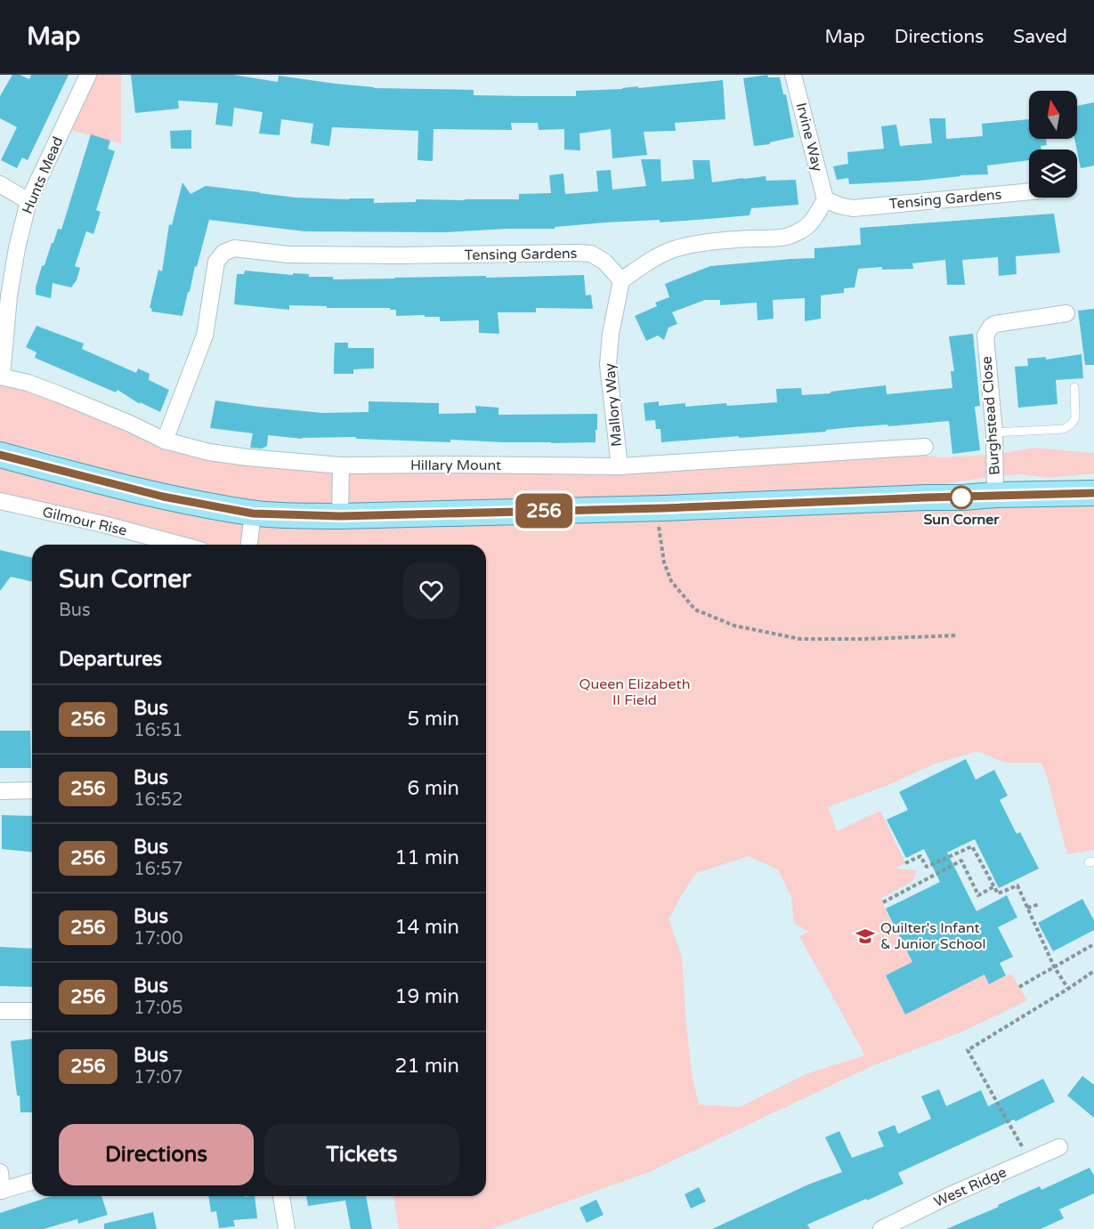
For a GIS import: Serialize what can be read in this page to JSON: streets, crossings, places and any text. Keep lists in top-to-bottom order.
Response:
{
  "streets": {
    "street": [
      "Irvine Way",
      "Hunts Mead",
      "Tensing Gardens",
      "Mallory Way",
      "Burghstead Close",
      "Hillary Mount",
      "Gilmour Rise",
      "West Ridge"
    ]
  },
  "crossings": [
    ["Irvine Way", "Tensing Gardens"],
    ["Hunts Mead", "Hillary Mount"],
    ["Tensing Gardens", "Mallory Way"],
    ["Tensing Gardens", "Hillary Mount"],
    ["Mallory Way", "Hillary Mount"]
  ],
  "parks": ["Queen Elizabeth II Field"],
  "places": {
    "other": ["Sun Corner"],
    "school or university": ["Quilter's Infant & Junior School"]
  },
  "lines": ["bus line 256"],
  "north": "top",
  "page": {
    "header": "Map",
    "nav": ["Map", "Directions", "Saved"],
    "on_map": "256",
    "heading": [
      ["Sun Corner", "Bus"],
      "Departures"
    ],
    "list": [
      {
        "mark": "256",
        "name": "Bus",
        "note": "16:51",
        "value": "5 min"
      },
      {
        "mark": "256",
        "name": "Bus",
        "note": "16:52",
        "value": "6 min"
      },
      {
        "mark": "256",
        "name": "Bus",
        "note": "16:57",
        "value": "11 min"
      },
      {
        "mark": "256",
        "name": "Bus",
        "note": "17:00",
        "value": "14 min"
      },
      {
        "mark": "256",
        "name": "Bus",
        "note": "17:05",
        "value": "19 min"
      },
      {
        "mark": "256",
        "name": "Bus",
        "note": "17:07",
        "value": "21 min"
      }
    ],
    "buttons": ["Directions", "Tickets"]
  }
}
